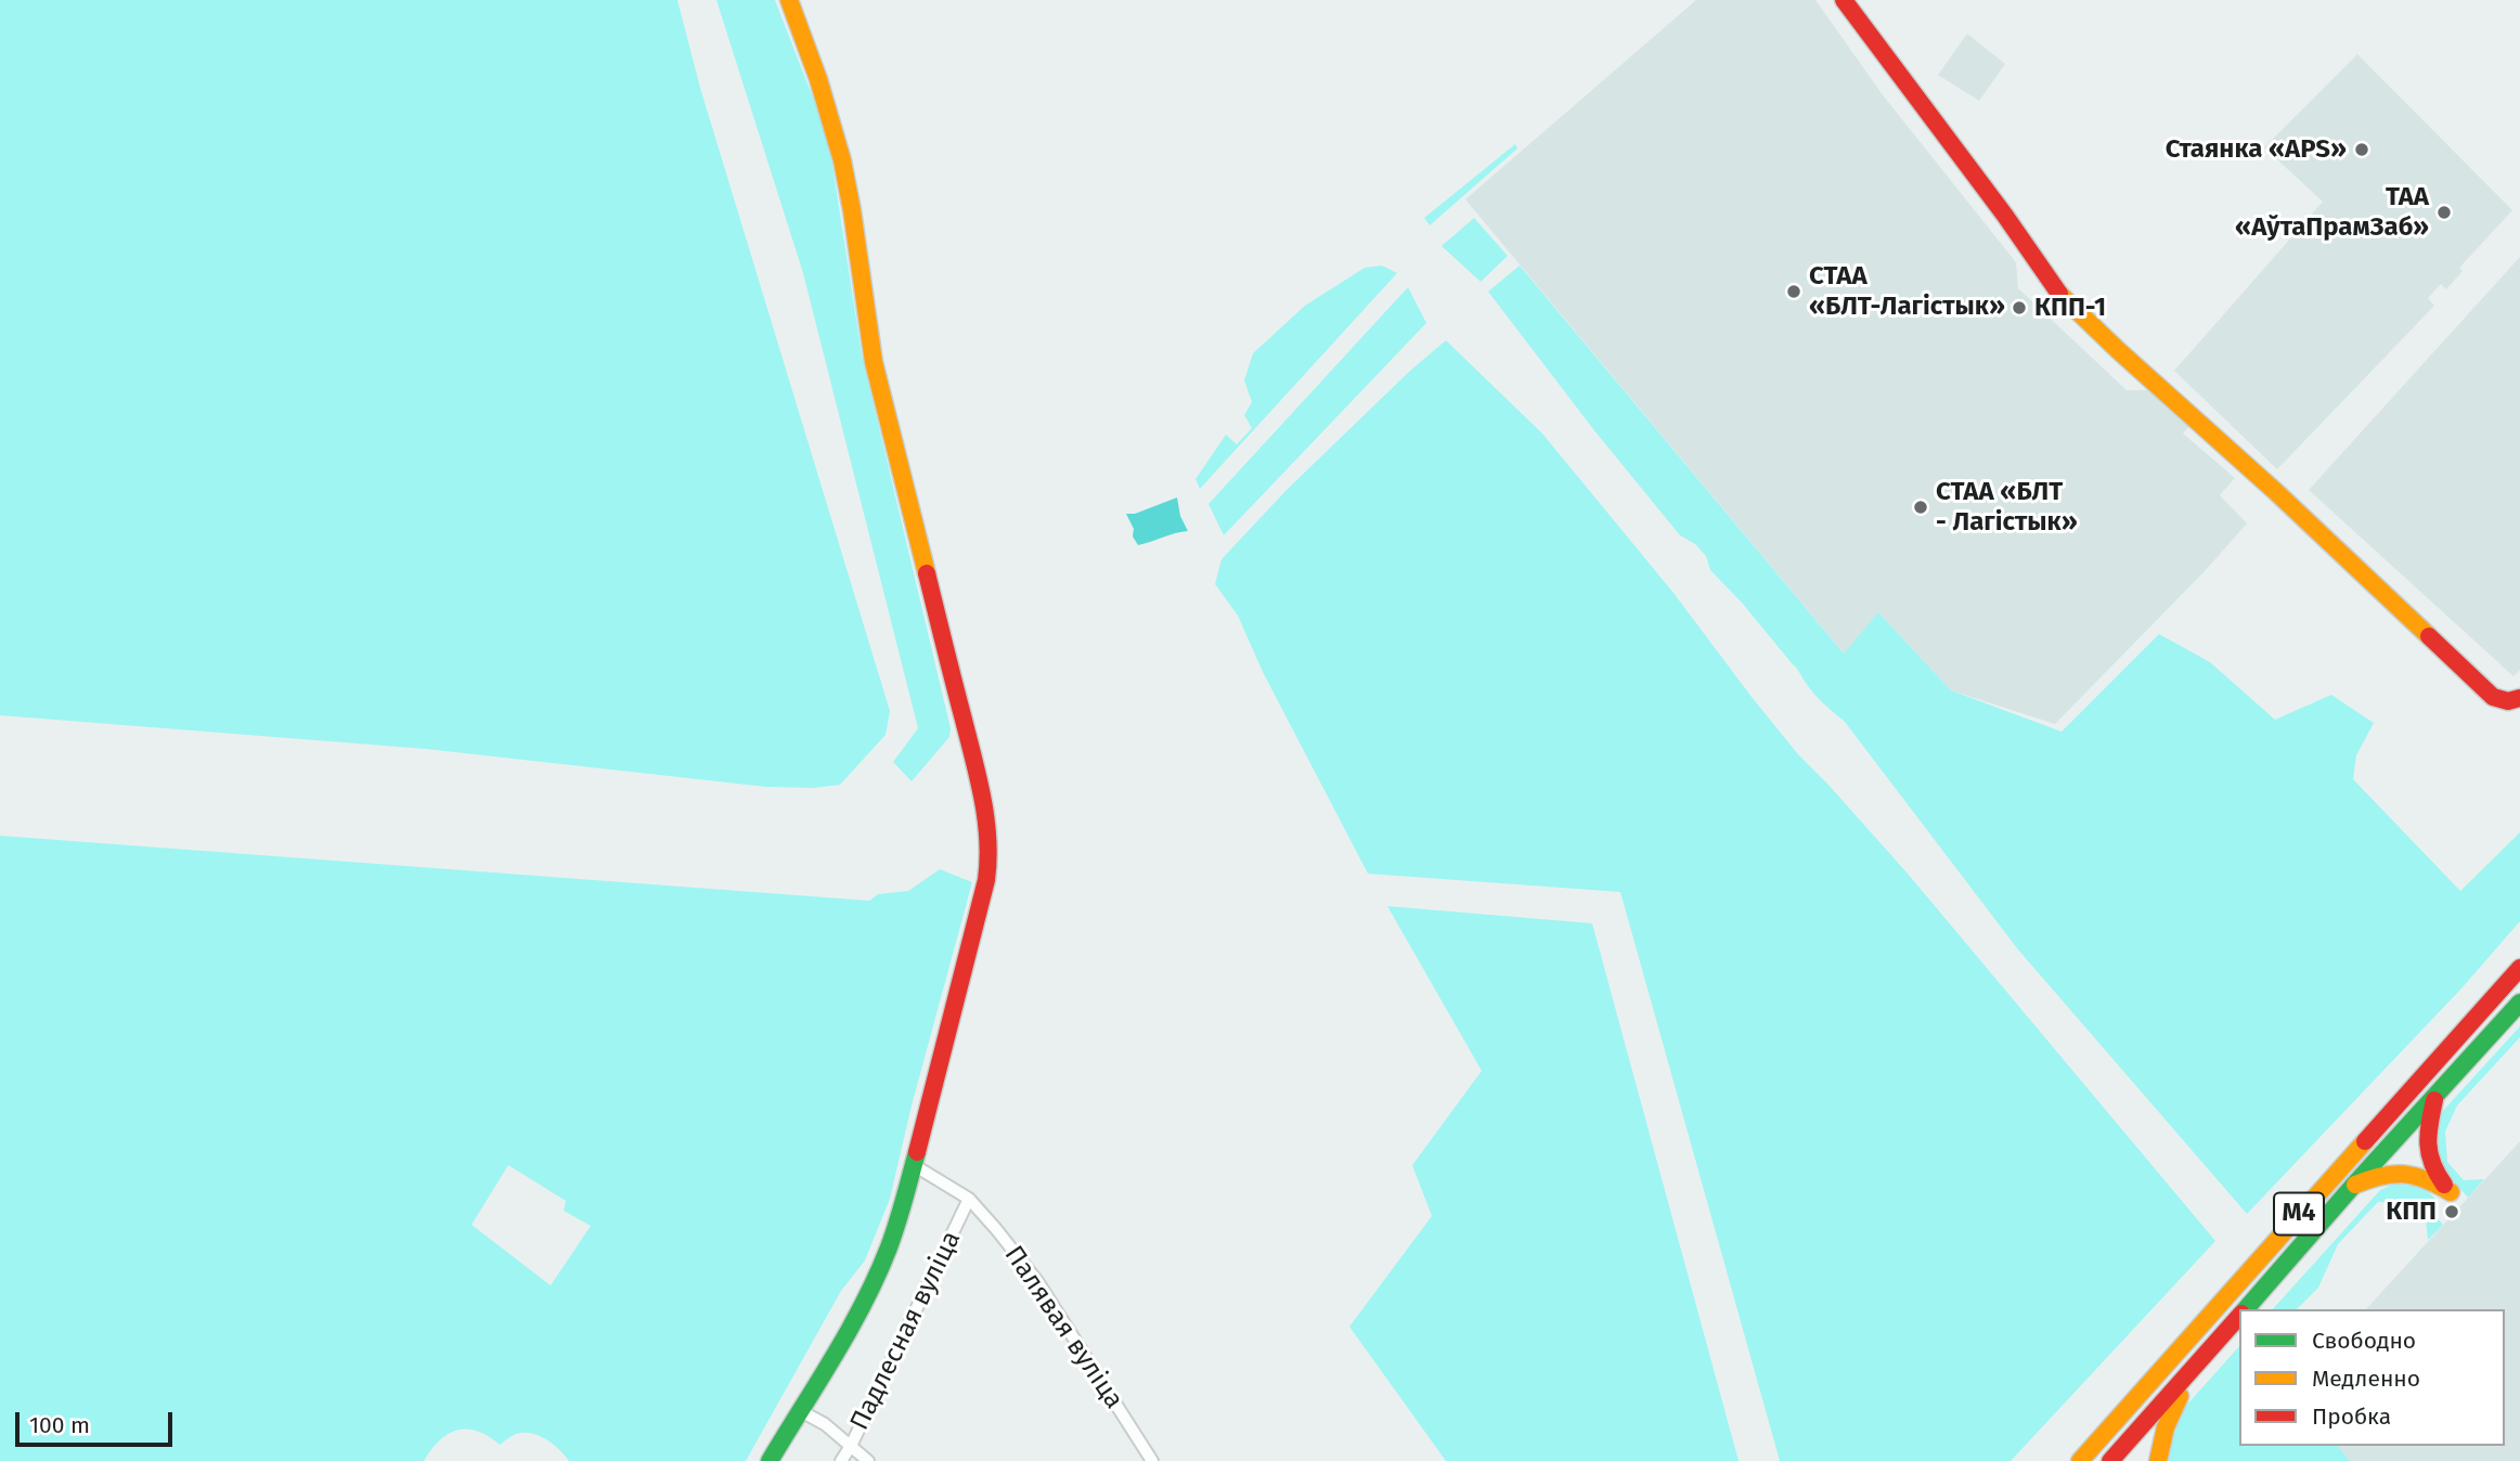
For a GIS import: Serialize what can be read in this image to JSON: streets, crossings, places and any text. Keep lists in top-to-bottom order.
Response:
{
  "streets": {
    "main road": ["М4"],
    "street": ["Палявая вуліца", "Падлесная вуліца"]
  },
  "crossings": [
    ["Палявая вуліца", "Падлесная вуліца"]
  ],
  "places": [
    "Стаянка «APS»",
    "ТАА «АўтаПрамЗаб»",
    "СТАА «БЛТ-Лагістык»",
    "КПП-1",
    "СТАА «БЛТ - Лагістык»",
    "КПП"
  ],
  "legend": ["Свободно", "Медленно", "Пробка"],
  "scale_bar": "100 m"
}
